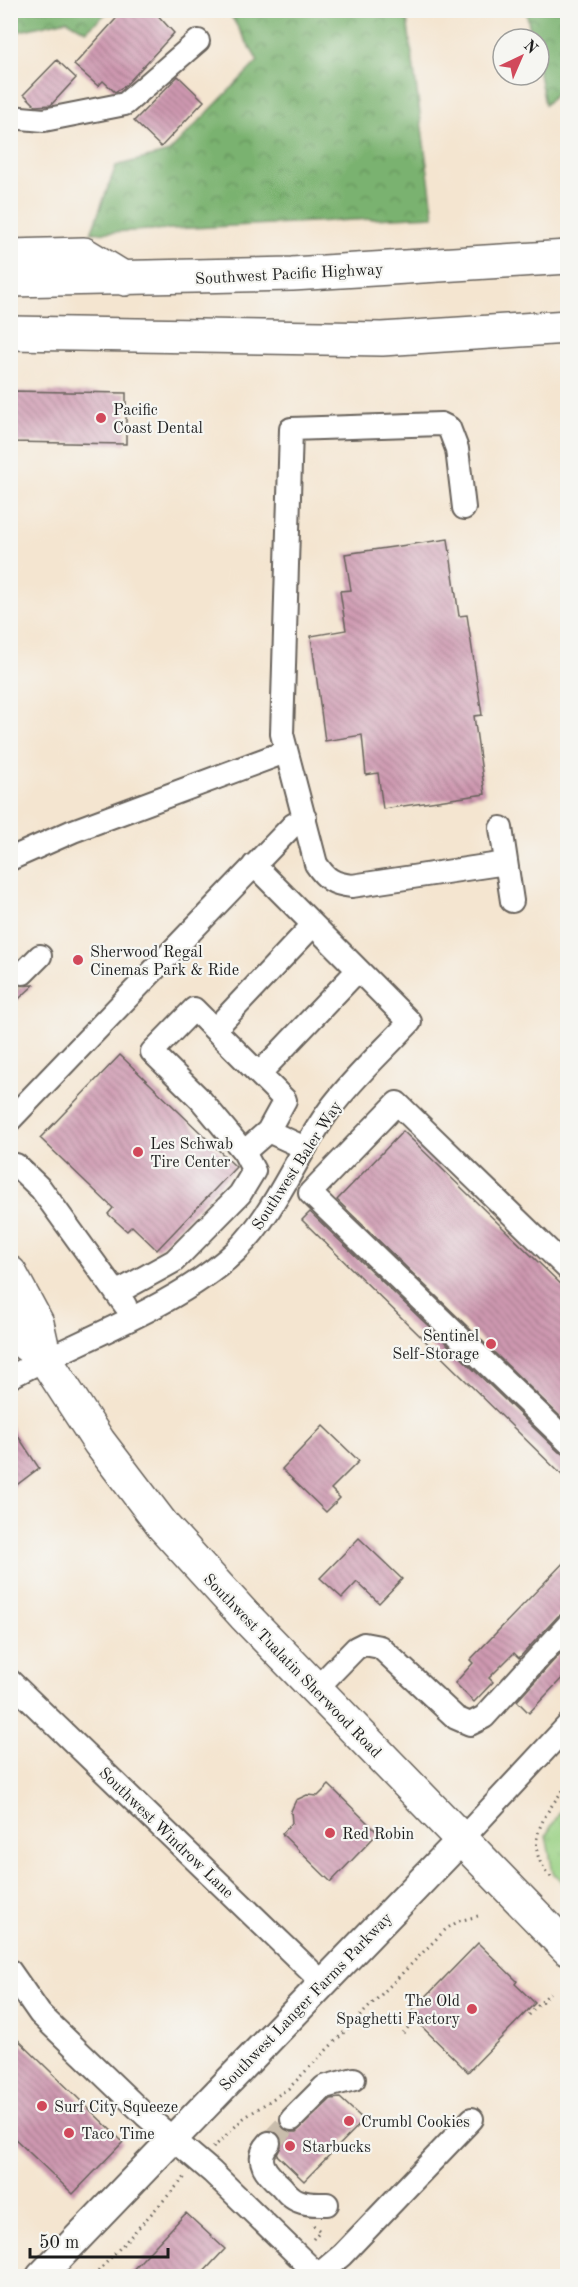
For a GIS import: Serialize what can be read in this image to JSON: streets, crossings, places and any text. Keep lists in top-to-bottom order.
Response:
{
  "streets": {
    "highway": ["Southwest Pacific Highway", "Southwest Tualatin Sherwood Road"],
    "main road": ["Southwest Langer Farms Parkway"],
    "street": ["Southwest Baler Way", "Southwest Windrow Lane"]
  },
  "crossings": [
    ["Southwest Baler Way", "Southwest Tualatin Sherwood Road"],
    ["Southwest Tualatin Sherwood Road", "Southwest Langer Farms Parkway"],
    ["Southwest Windrow Lane", "Southwest Langer Farms Parkway"]
  ],
  "places": [
    "Pacific Coast Dental",
    "Sherwood Regal Cinemas Park & Ride",
    "Les Schwab Tire Center",
    "Sentinel Self-Storage",
    "Red Robin",
    "The Old Spaghetti Factory",
    "Surf City Squeeze",
    "Crumbl Cookies",
    "Taco Time",
    "Starbucks"
  ],
  "scale_bar": "50 m",
  "north": "top right"
}
